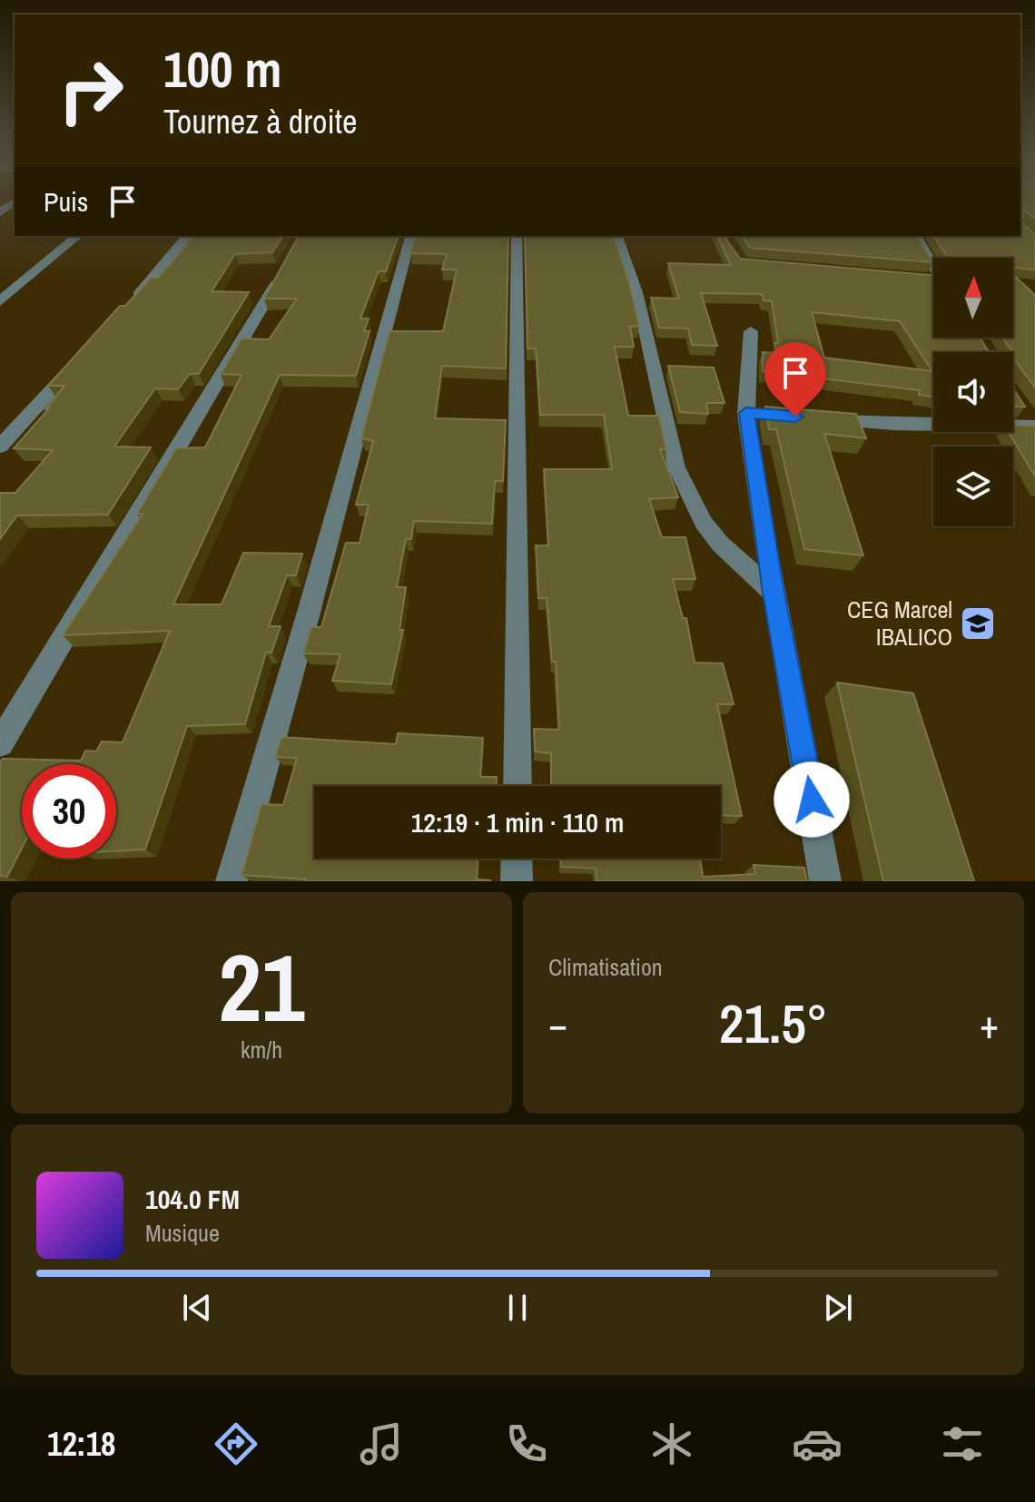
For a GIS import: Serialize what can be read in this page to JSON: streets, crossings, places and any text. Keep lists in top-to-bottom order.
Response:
{
  "places": {
    "school or university": ["CEG Marcel IBALICO"]
  },
  "north": "top",
  "page": {
    "turn": ["100 m", "Tournez à droite"],
    "then": "Puis",
    "limit": "30",
    "trip": "12:19 · 1 min · 110 m",
    "tile": [
      ["21", "km/h"],
      "Climatisation"
    ],
    "heat": ["−", "21.5°", "+"],
    "song": ["104.0 FM", "Musique"],
    "tabs": "12:18"
  }
}
